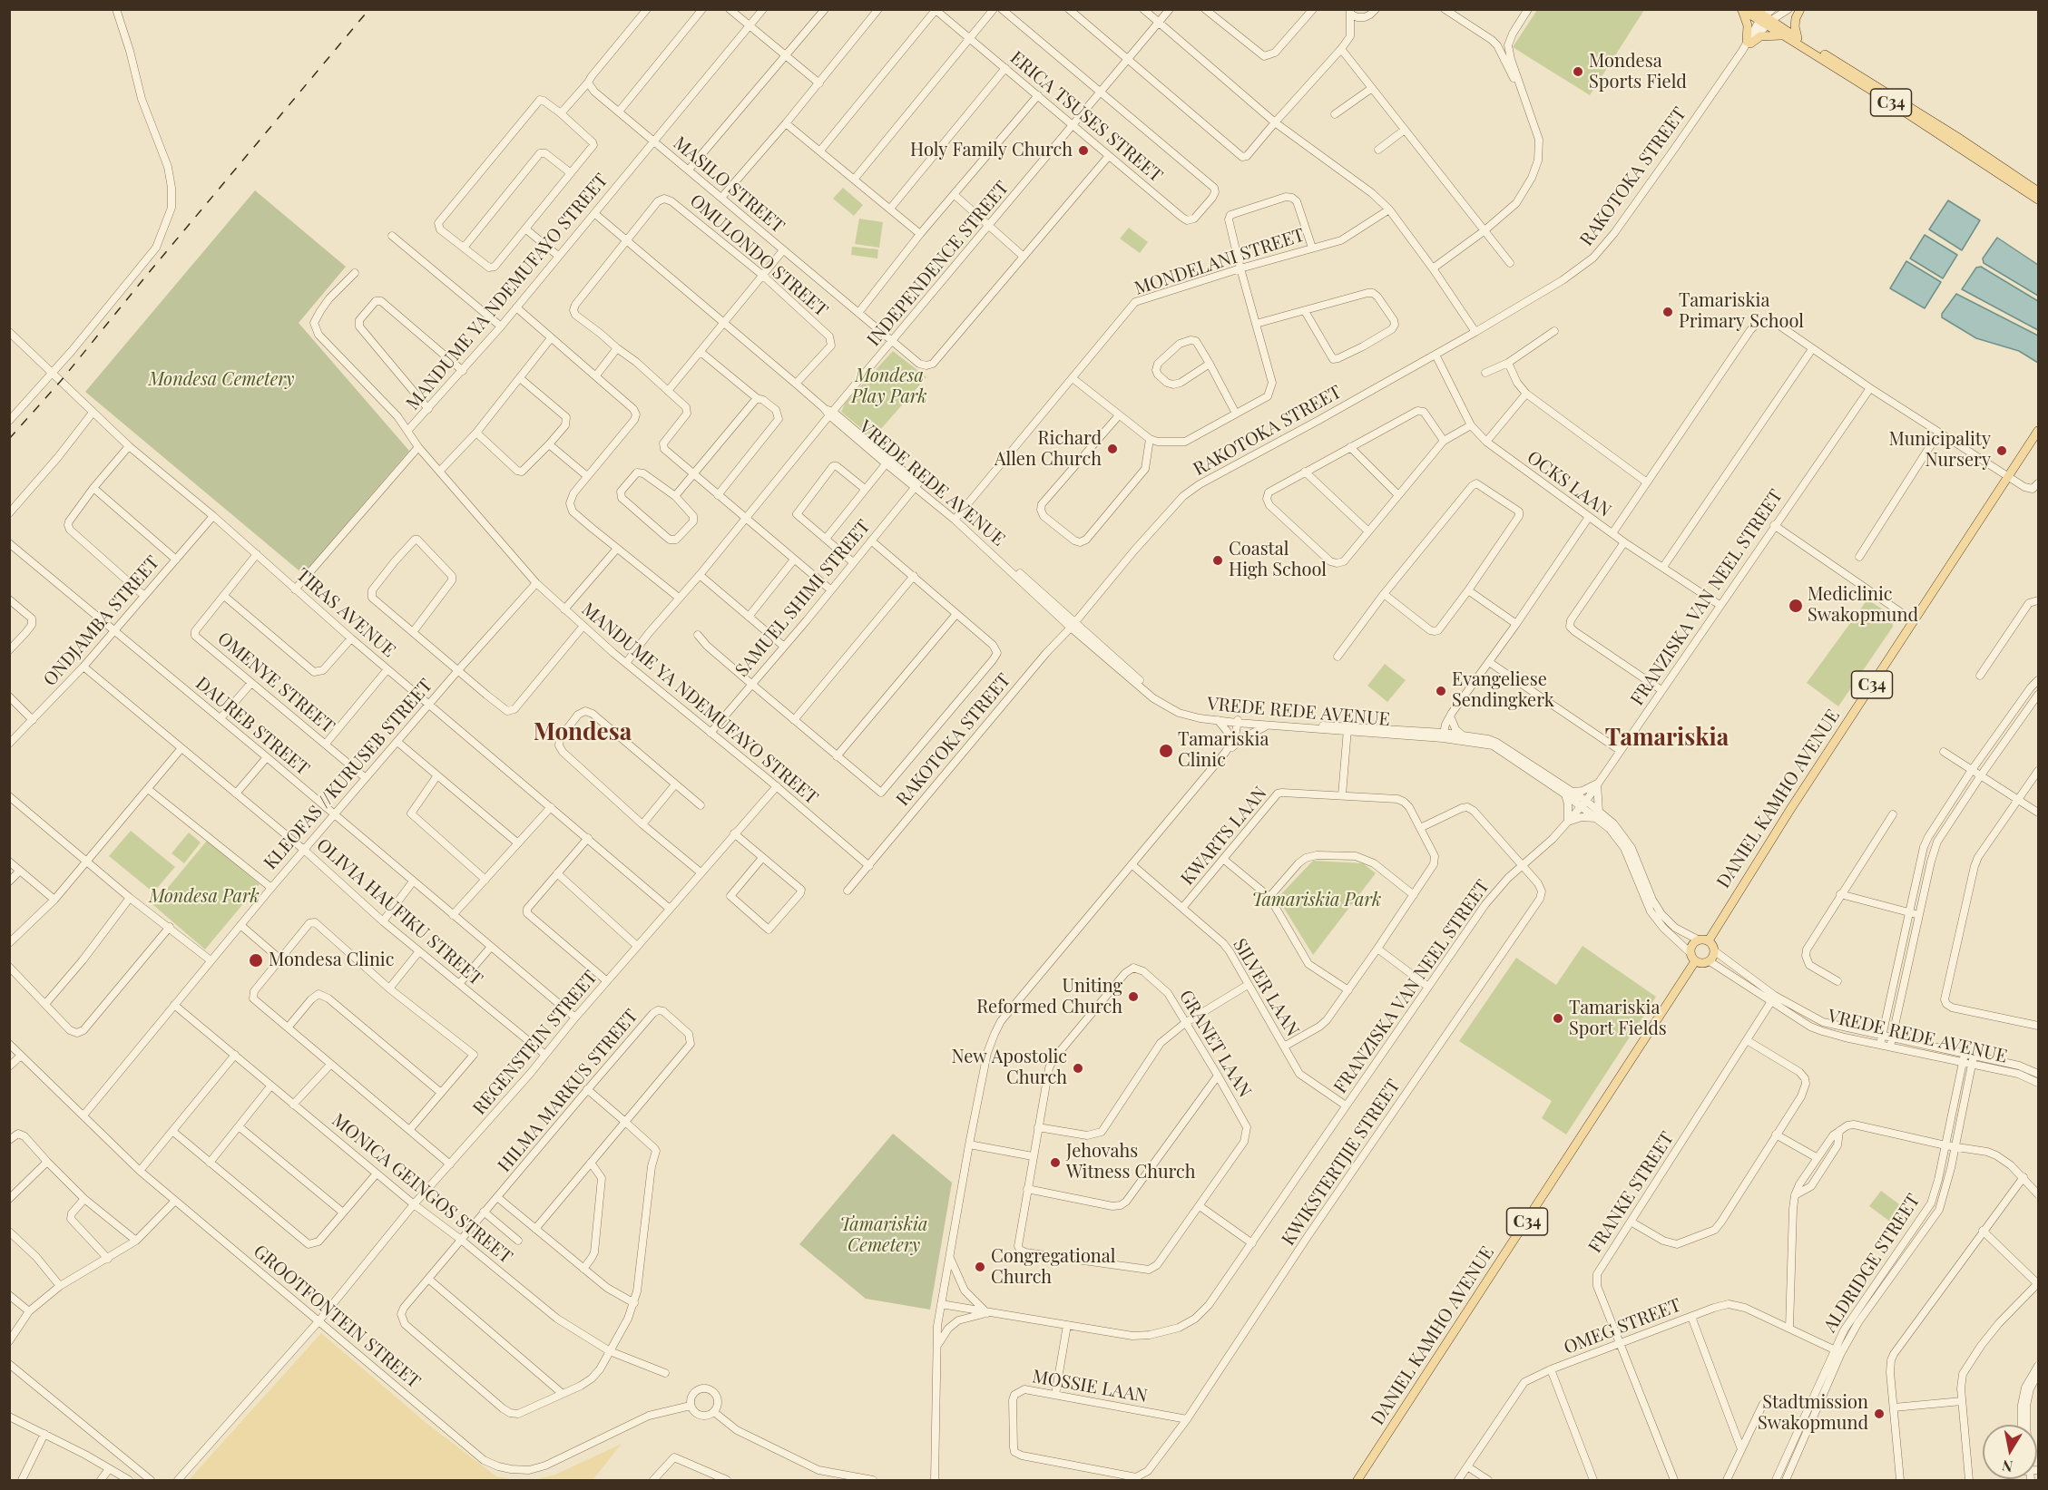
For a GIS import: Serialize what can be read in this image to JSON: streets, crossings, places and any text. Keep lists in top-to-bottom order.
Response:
{
  "streets": {
    "main road": ["C34", "DANIEL KAMHO AVENUE"],
    "street": [
      "ERICA TSUSES STREET",
      "RAKOTOKA STREET",
      "MASILO STREET",
      "OMULONDO STREET",
      "MONDELANI STREET",
      "INDEPENDENCE STREET",
      "MANDUME YA NDEMUFAYO STREET",
      "VREDE REDE AVENUE",
      "OCKS LAAN",
      "FRANZISKA VAN NEEL STREET",
      "SAMUEL SHIMI STREET",
      "TIRAS AVENUE",
      "ONDJAMBA STREET",
      "OMENYE STREET",
      "DAUREB STREET",
      "KLEOFAS //KURUSEB STREET",
      "KWARTS LAAN",
      "OLIVIA HAUFIKU STREET",
      "SILVER LAAN",
      "REGENSTEIN STREET",
      "GRANET LAAN",
      "HILMA MARKUS STREET",
      "KWIKSTERTJIE STREET",
      "MONICA GEINGOS STREET",
      "FRANKE STREET",
      "ALDRIDGE STREET",
      "GROOTFONTEIN STREET",
      "OMEG STREET",
      "MOSSIE LAAN"
    ]
  },
  "crossings": [
    ["C34", "RAKOTOKA STREET"],
    ["ERICA TSUSES STREET", "INDEPENDENCE STREET"],
    ["RAKOTOKA STREET", "MANDUME YA NDEMUFAYO STREET"],
    ["RAKOTOKA STREET", "VREDE REDE AVENUE"],
    ["RAKOTOKA STREET", "OCKS LAAN"],
    ["MASILO STREET", "INDEPENDENCE STREET"],
    ["MASILO STREET", "MANDUME YA NDEMUFAYO STREET"],
    ["OMULONDO STREET", "VREDE REDE AVENUE"],
    ["MONDELANI STREET", "VREDE REDE AVENUE"],
    ["INDEPENDENCE STREET", "MANDUME YA NDEMUFAYO STREET"],
    ["INDEPENDENCE STREET", "VREDE REDE AVENUE"],
    ["MANDUME YA NDEMUFAYO STREET", "VREDE REDE AVENUE"],
    ["MANDUME YA NDEMUFAYO STREET", "SAMUEL SHIMI STREET"],
    ["MANDUME YA NDEMUFAYO STREET", "KLEOFAS //KURUSEB STREET"],
    ["MANDUME YA NDEMUFAYO STREET", "REGENSTEIN STREET"],
    ["VREDE REDE AVENUE", "FRANZISKA VAN NEEL STREET"],
    ["VREDE REDE AVENUE", "SAMUEL SHIMI STREET"],
    ["VREDE REDE AVENUE", "DANIEL KAMHO AVENUE"],
    ["VREDE REDE AVENUE", "FRANKE STREET"],
    ["VREDE REDE AVENUE", "ALDRIDGE STREET"],
    ["OCKS LAAN", "FRANZISKA VAN NEEL STREET"],
    ["FRANZISKA VAN NEEL STREET", "SILVER LAAN"],
    ["FRANZISKA VAN NEEL STREET", "KWIKSTERTJIE STREET"],
    ["TIRAS AVENUE", "ONDJAMBA STREET"],
    ["TIRAS AVENUE", "OMENYE STREET"],
    ["TIRAS AVENUE", "KLEOFAS //KURUSEB STREET"],
    ["TIRAS AVENUE", "REGENSTEIN STREET"],
    ["ONDJAMBA STREET", "DAUREB STREET"],
    ["ONDJAMBA STREET", "OLIVIA HAUFIKU STREET"],
    ["OMENYE STREET", "KLEOFAS //KURUSEB STREET"],
    ["DAUREB STREET", "KLEOFAS //KURUSEB STREET"],
    ["DAUREB STREET", "REGENSTEIN STREET"],
    ["KLEOFAS //KURUSEB STREET", "OLIVIA HAUFIKU STREET"],
    ["KLEOFAS //KURUSEB STREET", "MONICA GEINGOS STREET"],
    ["KLEOFAS //KURUSEB STREET", "GROOTFONTEIN STREET"],
    ["KWARTS LAAN", "SILVER LAAN"],
    ["KWARTS LAAN", "KWIKSTERTJIE STREET"],
    ["OLIVIA HAUFIKU STREET", "REGENSTEIN STREET"],
    ["REGENSTEIN STREET", "MONICA GEINGOS STREET"],
    ["REGENSTEIN STREET", "GROOTFONTEIN STREET"],
    ["HILMA MARKUS STREET", "MONICA GEINGOS STREET"],
    ["KWIKSTERTJIE STREET", "MOSSIE LAAN"],
    ["FRANKE STREET", "OMEG STREET"],
    ["ALDRIDGE STREET", "OMEG STREET"]
  ],
  "districts": ["Mondesa", "Tamariskia"],
  "parks": [
    "Mondesa Play Park",
    "Mondesa Cemetery",
    "Mondesa Park",
    "Tamariskia Park",
    "Tamariskia Cemetery"
  ],
  "places": [
    "Mondesa Sports Field",
    "Holy Family Church",
    "Tamariskia Primary School",
    "Richard Allen Church",
    "Municipality Nursery",
    "Coastal High School",
    "Mediclinic Swakopmund",
    "Evangeliese Sendingkerk",
    "Tamariskia Clinic",
    "Mondesa Clinic",
    "Uniting Reformed Church",
    "Tamariskia Sport Fields",
    "New Apostolic Church",
    "Jehovahs Witness Church",
    "Congregational Church",
    "Stadtmission Swakopmund"
  ],
  "north": "bottom"
}
